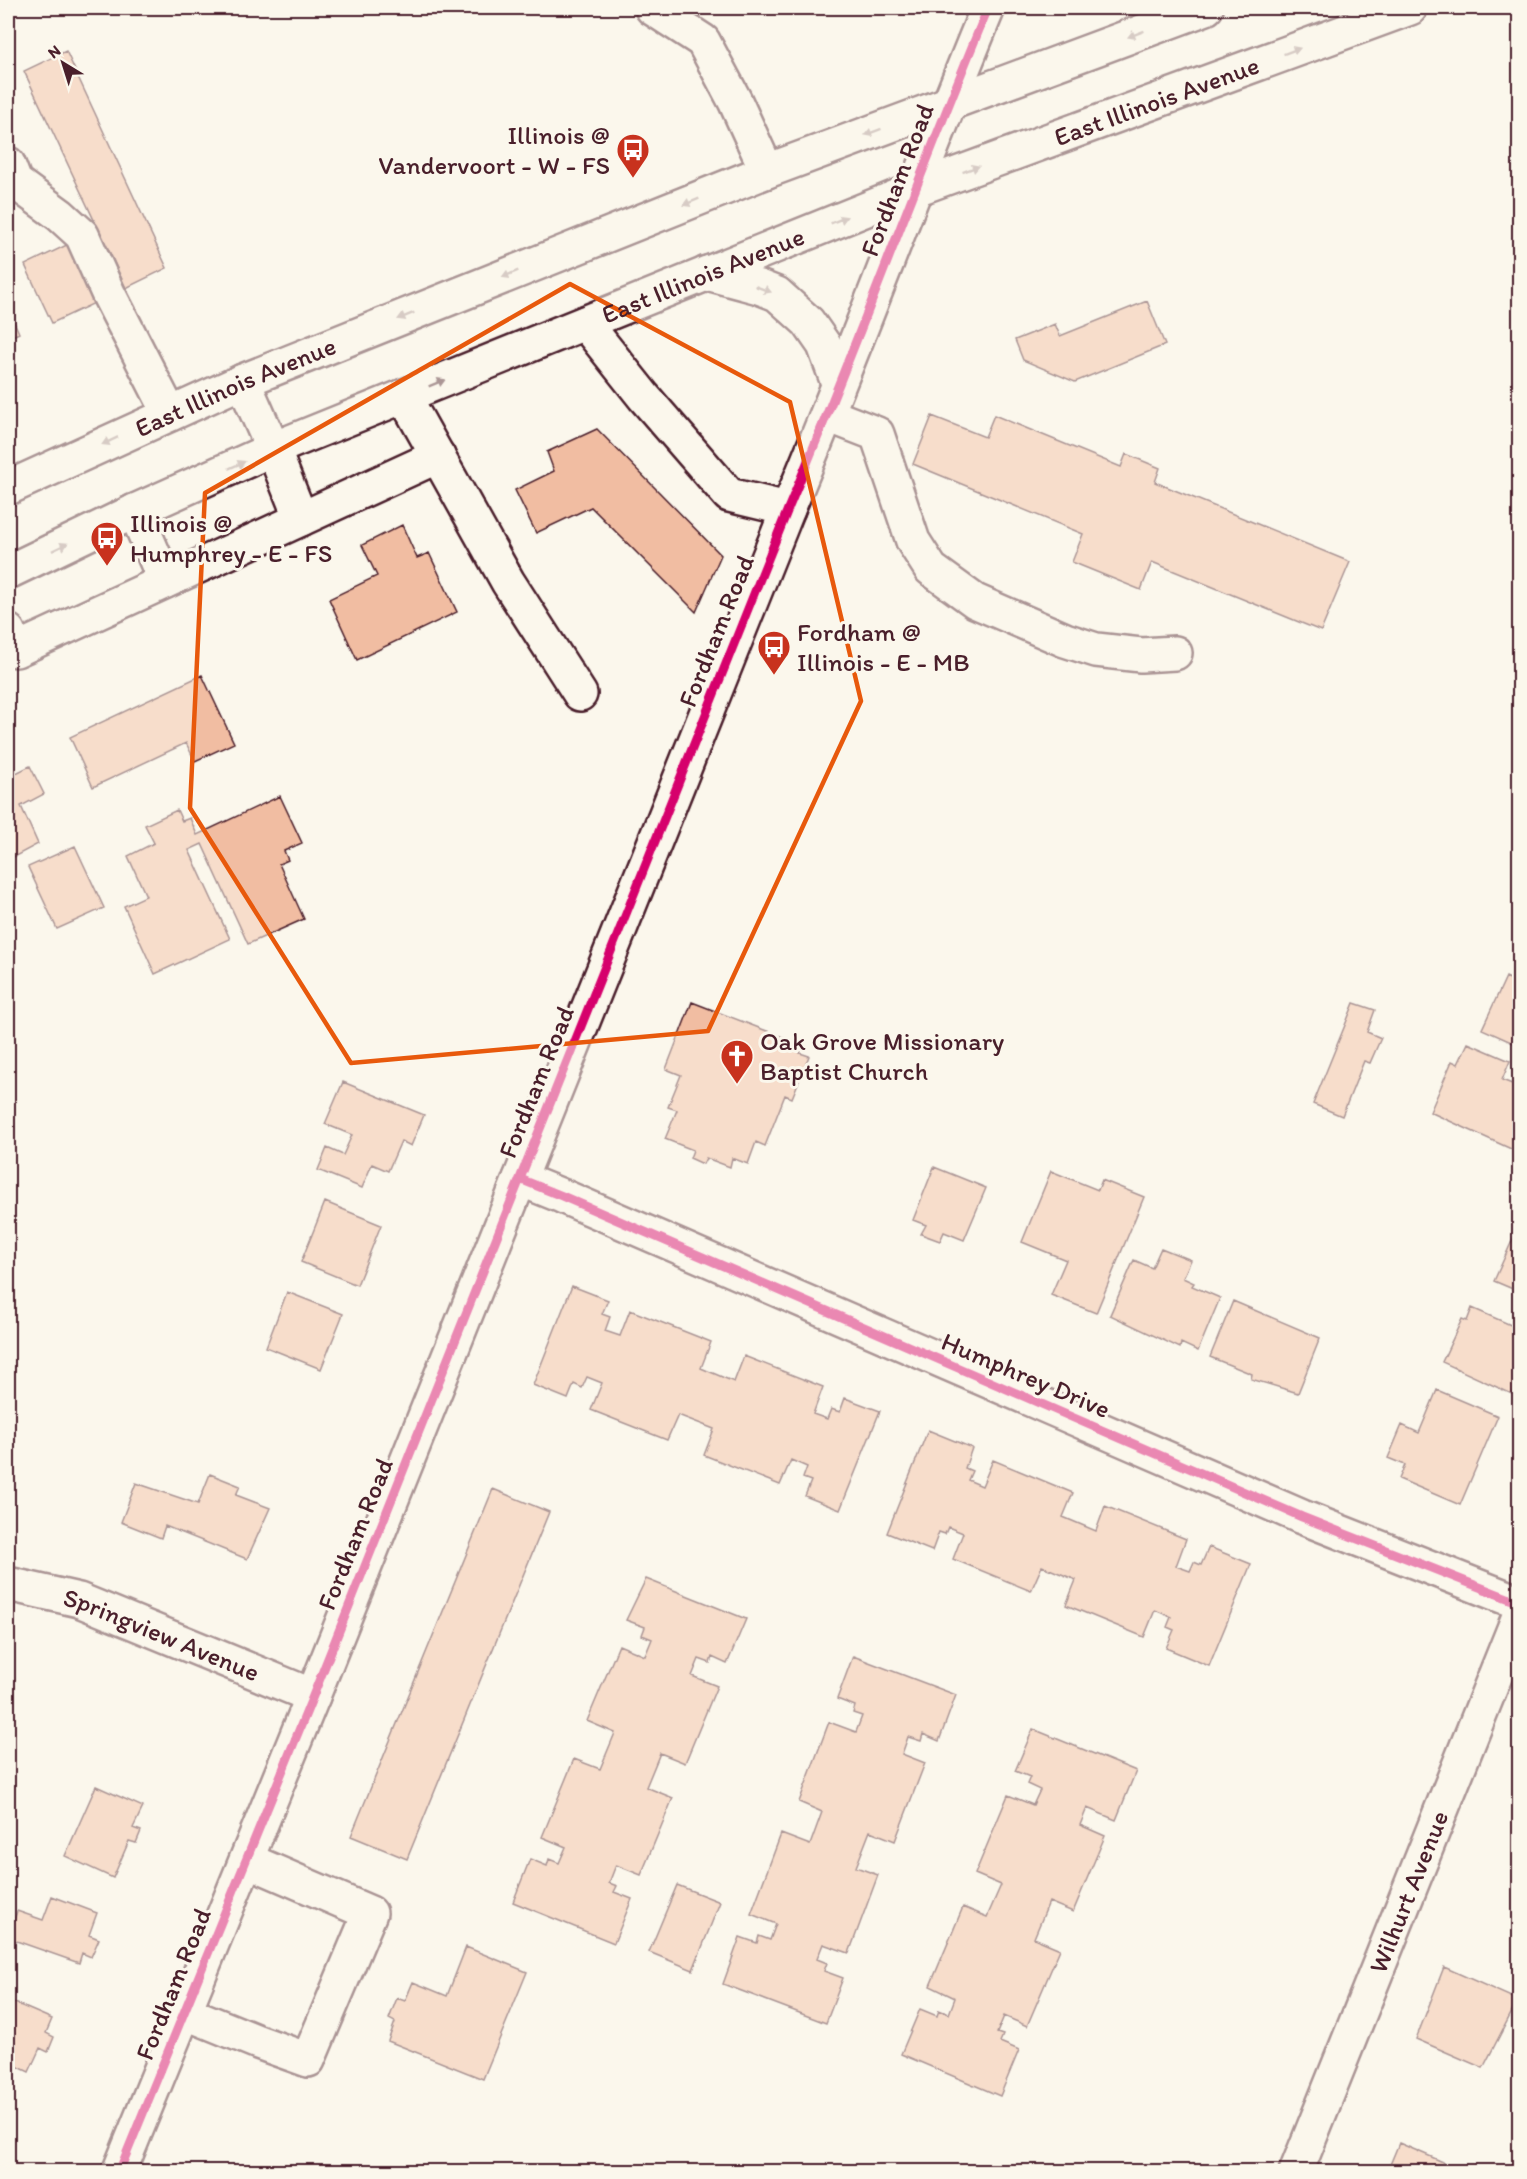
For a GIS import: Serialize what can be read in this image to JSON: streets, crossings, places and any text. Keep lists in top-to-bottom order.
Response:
{
  "streets": {
    "street": [
      "East Illinois Avenue",
      "Fordham Road",
      "Humphrey Drive",
      "Springview Avenue",
      "Wilhurt Avenue"
    ]
  },
  "crossings": [
    ["East Illinois Avenue", "Fordham Road"],
    ["Fordham Road", "Humphrey Drive"],
    ["Fordham Road", "Springview Avenue"]
  ],
  "places": {
    "bus stop": ["Illinois @ Vandervoort - W - FS", "Illinois @ Humphrey - E - FS", "Fordham @ Illinois - E - MB"],
    "church": ["Oak Grove Missionary Baptist Church"]
  },
  "north": "top left"
}
